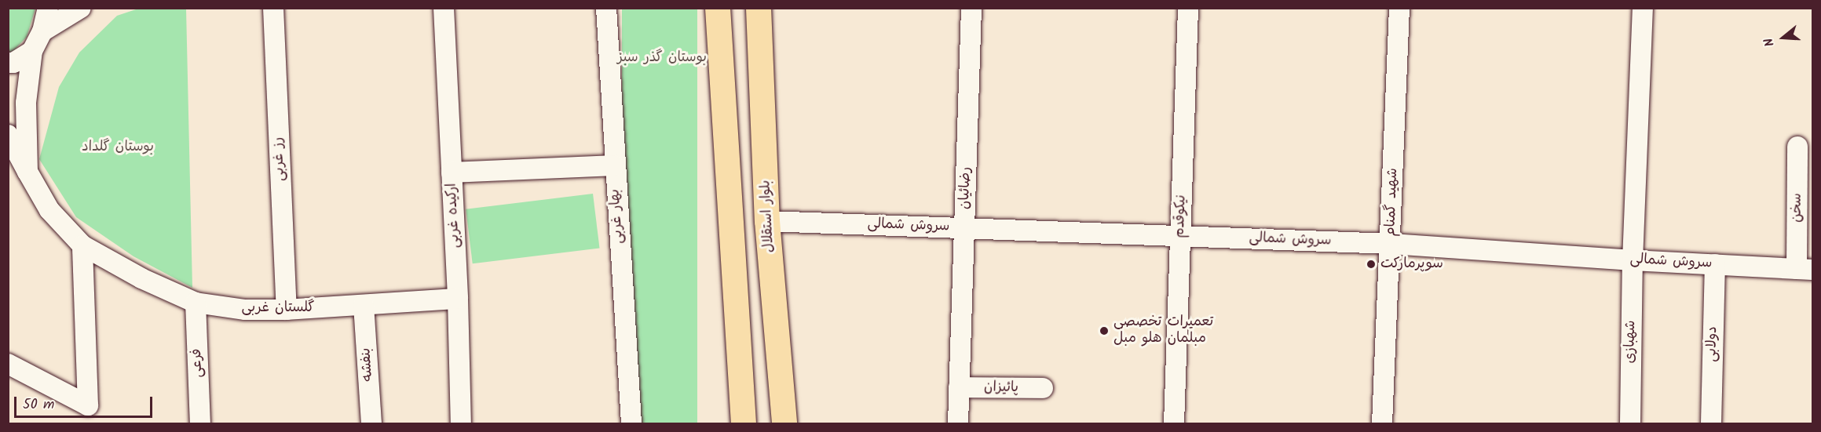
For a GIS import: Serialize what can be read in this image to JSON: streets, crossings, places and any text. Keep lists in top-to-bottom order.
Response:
{
  "streets": {
    "main road": ["بلوار استقلال"],
    "street": [
      "رز غربی",
      "رضائیان",
      "شهید گمنام",
      "سخن",
      "ارکیده غربی",
      "بهار غربی",
      "نیکوقدم",
      "سروش شمالی",
      "گلستان غربی",
      "شهبازی",
      "دولابی",
      "فرعی",
      "بنفشه",
      "پائیزان"
    ]
  },
  "crossings": [
    ["رز غربی", "گلستان غربی"],
    ["رضائیان", "سروش شمالی"],
    ["رضائیان", "پائیزان"],
    ["شهید گمنام", "سروش شمالی"],
    ["سخن", "سروش شمالی"],
    ["ارکیده غربی", "گلستان غربی"],
    ["بلوار استقلال", "سروش شمالی"],
    ["نیکوقدم", "سروش شمالی"],
    ["سروش شمالی", "شهبازی"],
    ["سروش شمالی", "دولابی"],
    ["گلستان غربی", "فرعی"],
    ["گلستان غربی", "بنفشه"]
  ],
  "parks": ["بوستان گذر سبز", "بوستان گلداد"],
  "places": ["سوپرمارکت", "تعمیرات تخصصی مبلمان هلو مبل"],
  "scale_bar": "50 m",
  "north": "left"
}
